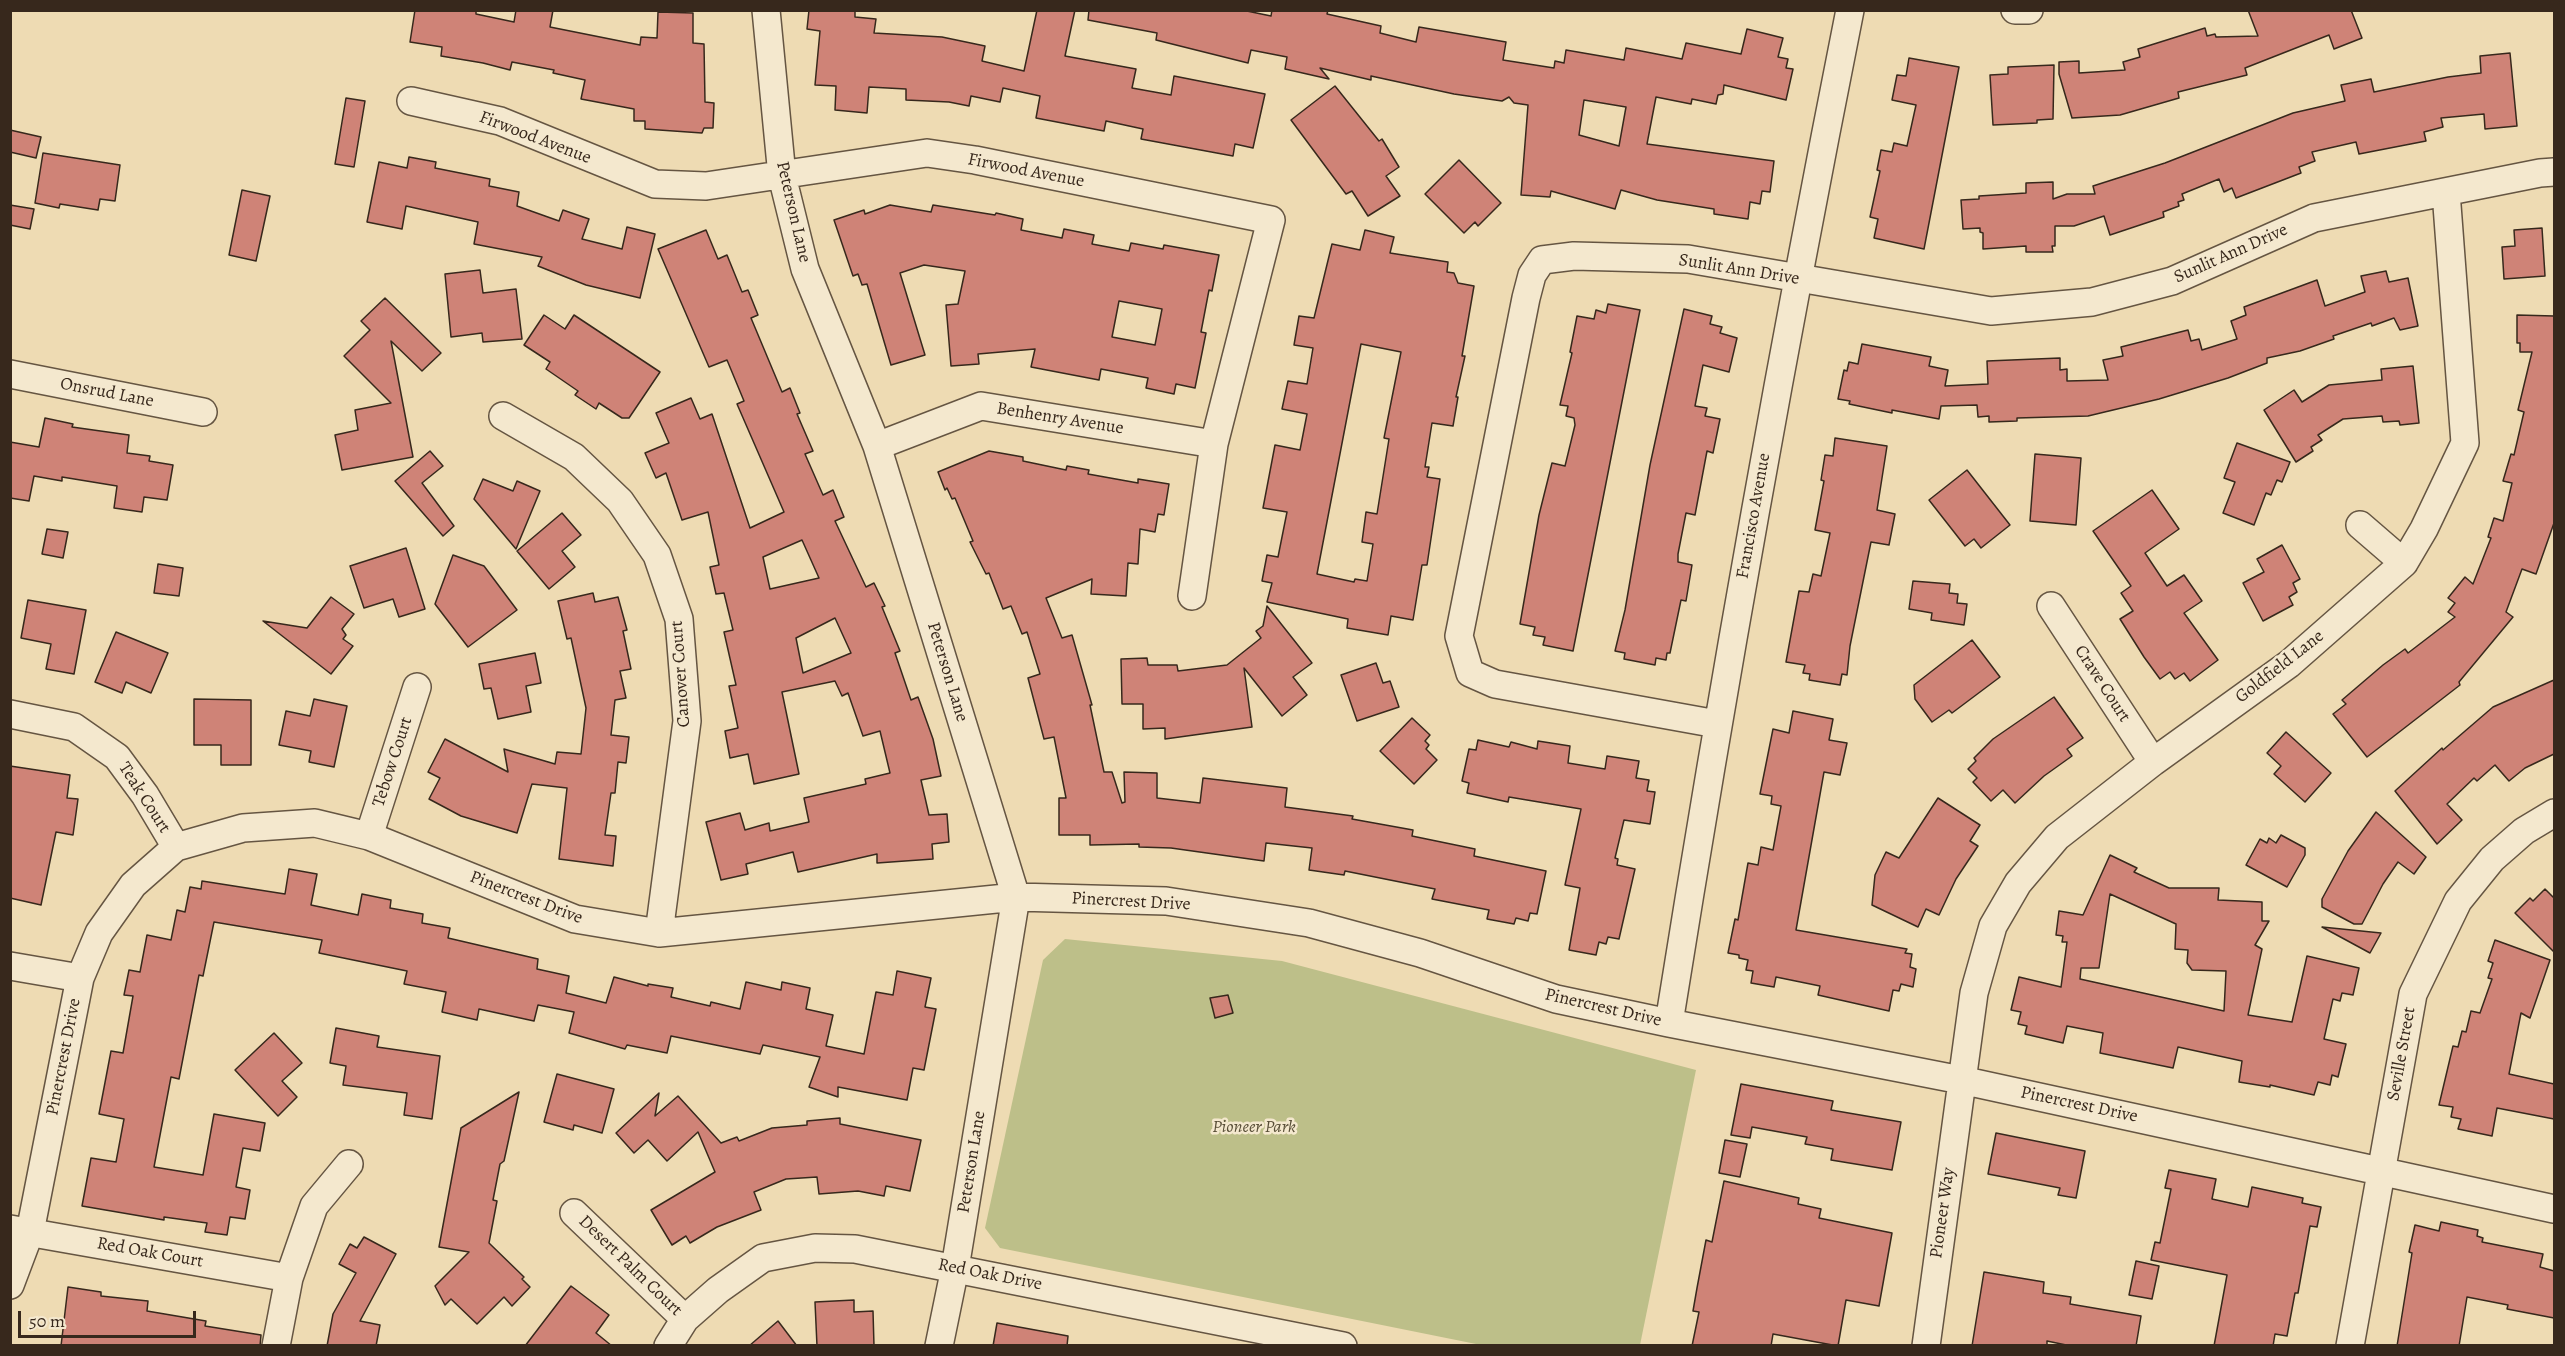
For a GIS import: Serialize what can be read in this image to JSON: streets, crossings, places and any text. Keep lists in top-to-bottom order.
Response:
{
  "streets": {
    "street": [
      "Firwood Avenue",
      "Peterson Lane",
      "Sunlit Ann Drive",
      "Onsrud Lane",
      "Benhenry Avenue",
      "Francisco Avenue",
      "Goldfield Lane",
      "Canover Court",
      "Crave Court",
      "Tebow Court",
      "Teak Court",
      "Pinercrest Drive",
      "Seville Street",
      "Pioneer Way",
      "Red Oak Court",
      "Desert Palm Court",
      "Red Oak Drive"
    ]
  },
  "crossings": [
    ["Firwood Avenue", "Peterson Lane"],
    ["Firwood Avenue", "Benhenry Avenue"],
    ["Peterson Lane", "Benhenry Avenue"],
    ["Peterson Lane", "Pinercrest Drive"],
    ["Peterson Lane", "Red Oak Drive"],
    ["Sunlit Ann Drive", "Francisco Avenue"],
    ["Sunlit Ann Drive", "Goldfield Lane"],
    ["Francisco Avenue", "Pinercrest Drive"],
    ["Goldfield Lane", "Crave Court"],
    ["Goldfield Lane", "Pinercrest Drive"],
    ["Goldfield Lane", "Pioneer Way"],
    ["Canover Court", "Pinercrest Drive"],
    ["Tebow Court", "Pinercrest Drive"],
    ["Teak Court", "Pinercrest Drive"],
    ["Pinercrest Drive", "Seville Street"],
    ["Pinercrest Drive", "Pioneer Way"],
    ["Pinercrest Drive", "Red Oak Court"],
    ["Desert Palm Court", "Red Oak Drive"]
  ],
  "parks": ["Pioneer Park"],
  "scale_bar": "50 m"
}
